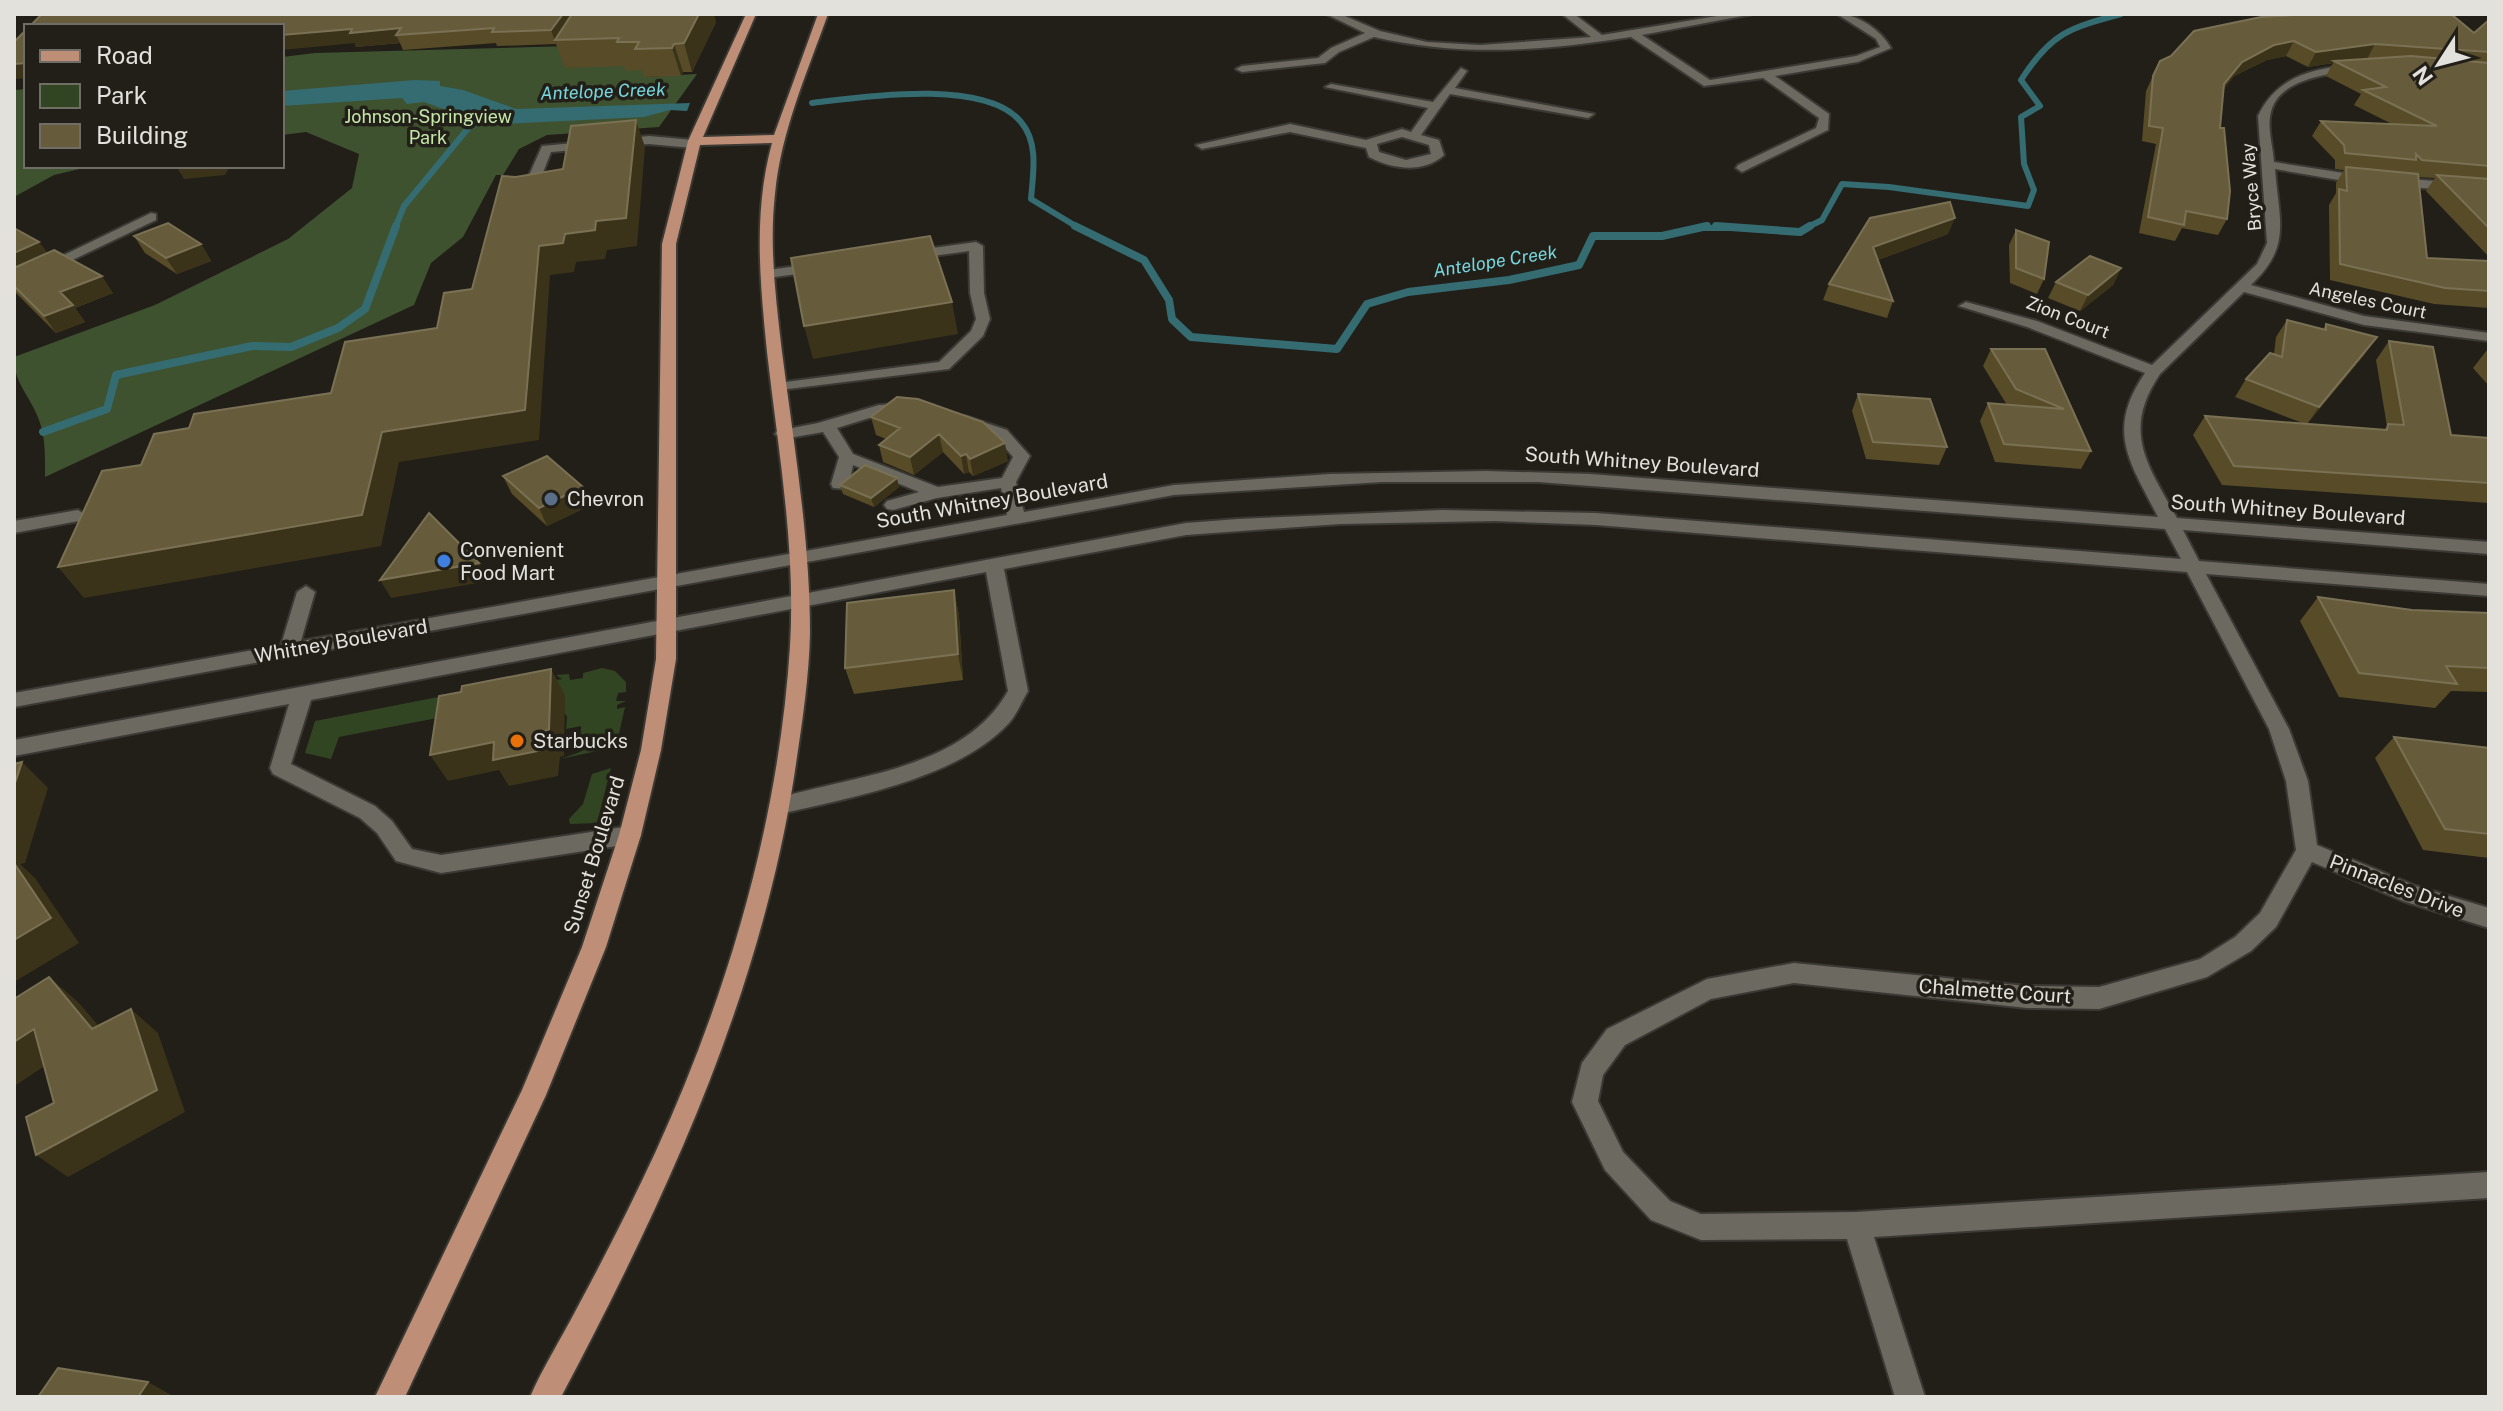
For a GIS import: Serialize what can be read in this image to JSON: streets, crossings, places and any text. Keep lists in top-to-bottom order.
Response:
{
  "streets": {
    "main road": ["Sunset Boulevard"],
    "street": [
      "Bryce Way",
      "Angeles Court",
      "Zion Court",
      "South Whitney Boulevard",
      "Whitney Boulevard",
      "Pinnacles Drive",
      "Chalmette Court"
    ]
  },
  "crossings": [
    ["Bryce Way", "Angeles Court"],
    ["Bryce Way", "Zion Court"],
    ["Bryce Way", "South Whitney Boulevard"],
    ["South Whitney Boulevard", "Whitney Boulevard"],
    ["South Whitney Boulevard", "Sunset Boulevard"],
    ["Whitney Boulevard", "Sunset Boulevard"],
    ["Pinnacles Drive", "Chalmette Court"]
  ],
  "water": ["Antelope Creek"],
  "parks": ["Johnson-Springview Park"],
  "places": ["Chevron", "Convenient Food Mart", "Starbucks"],
  "legend": ["Road", "Park", "Building"],
  "north": "bottom left"
}
